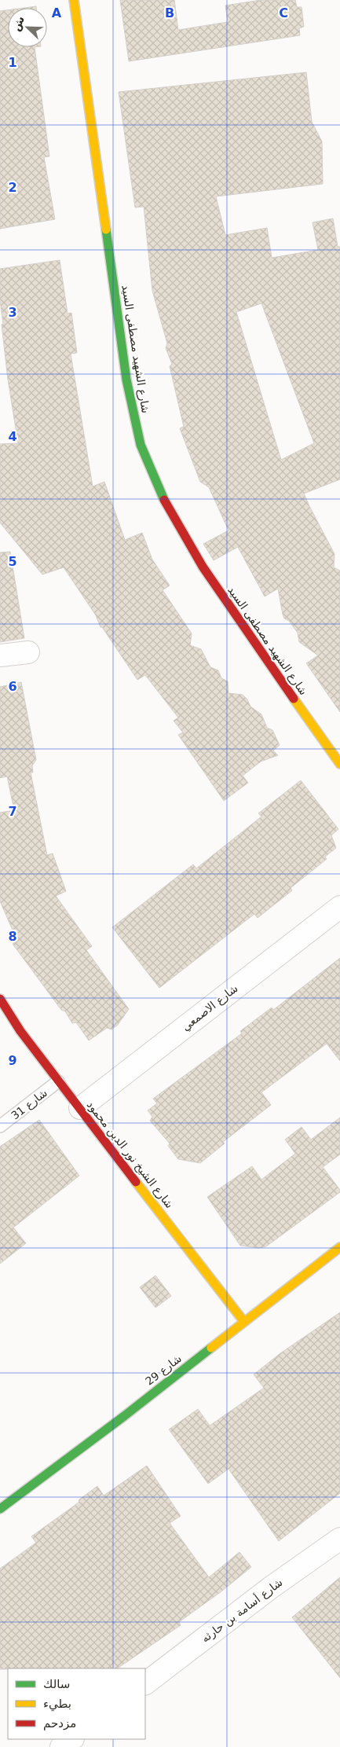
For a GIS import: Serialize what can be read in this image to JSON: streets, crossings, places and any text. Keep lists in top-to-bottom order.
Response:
{
  "streets": {
    "street": [
      "شارع الشهيد مصطفى السيد",
      "شارع الاصمعي",
      "شارع الشيخ نور الدين محمود",
      "شارع 29",
      "شارع أسامة بن حارثه"
    ],
    "lane": ["شارع 31"]
  },
  "crossings": [
    ["شارع الاصمعي", "شارع الشيخ نور الدين محمود"],
    ["شارع 31", "شارع الشيخ نور الدين محمود"],
    ["شارع الشيخ نور الدين محمود", "شارع 29"]
  ],
  "legend": ["سالك", "بطيء", "مزدحم"],
  "north": "top left",
  "grid": {
    "columns": ["A", "B", "C"],
    "rows": [
      "1",
      "2",
      "3",
      "4",
      "5",
      "6",
      "7",
      "8",
      "9"
    ]
  }
}
